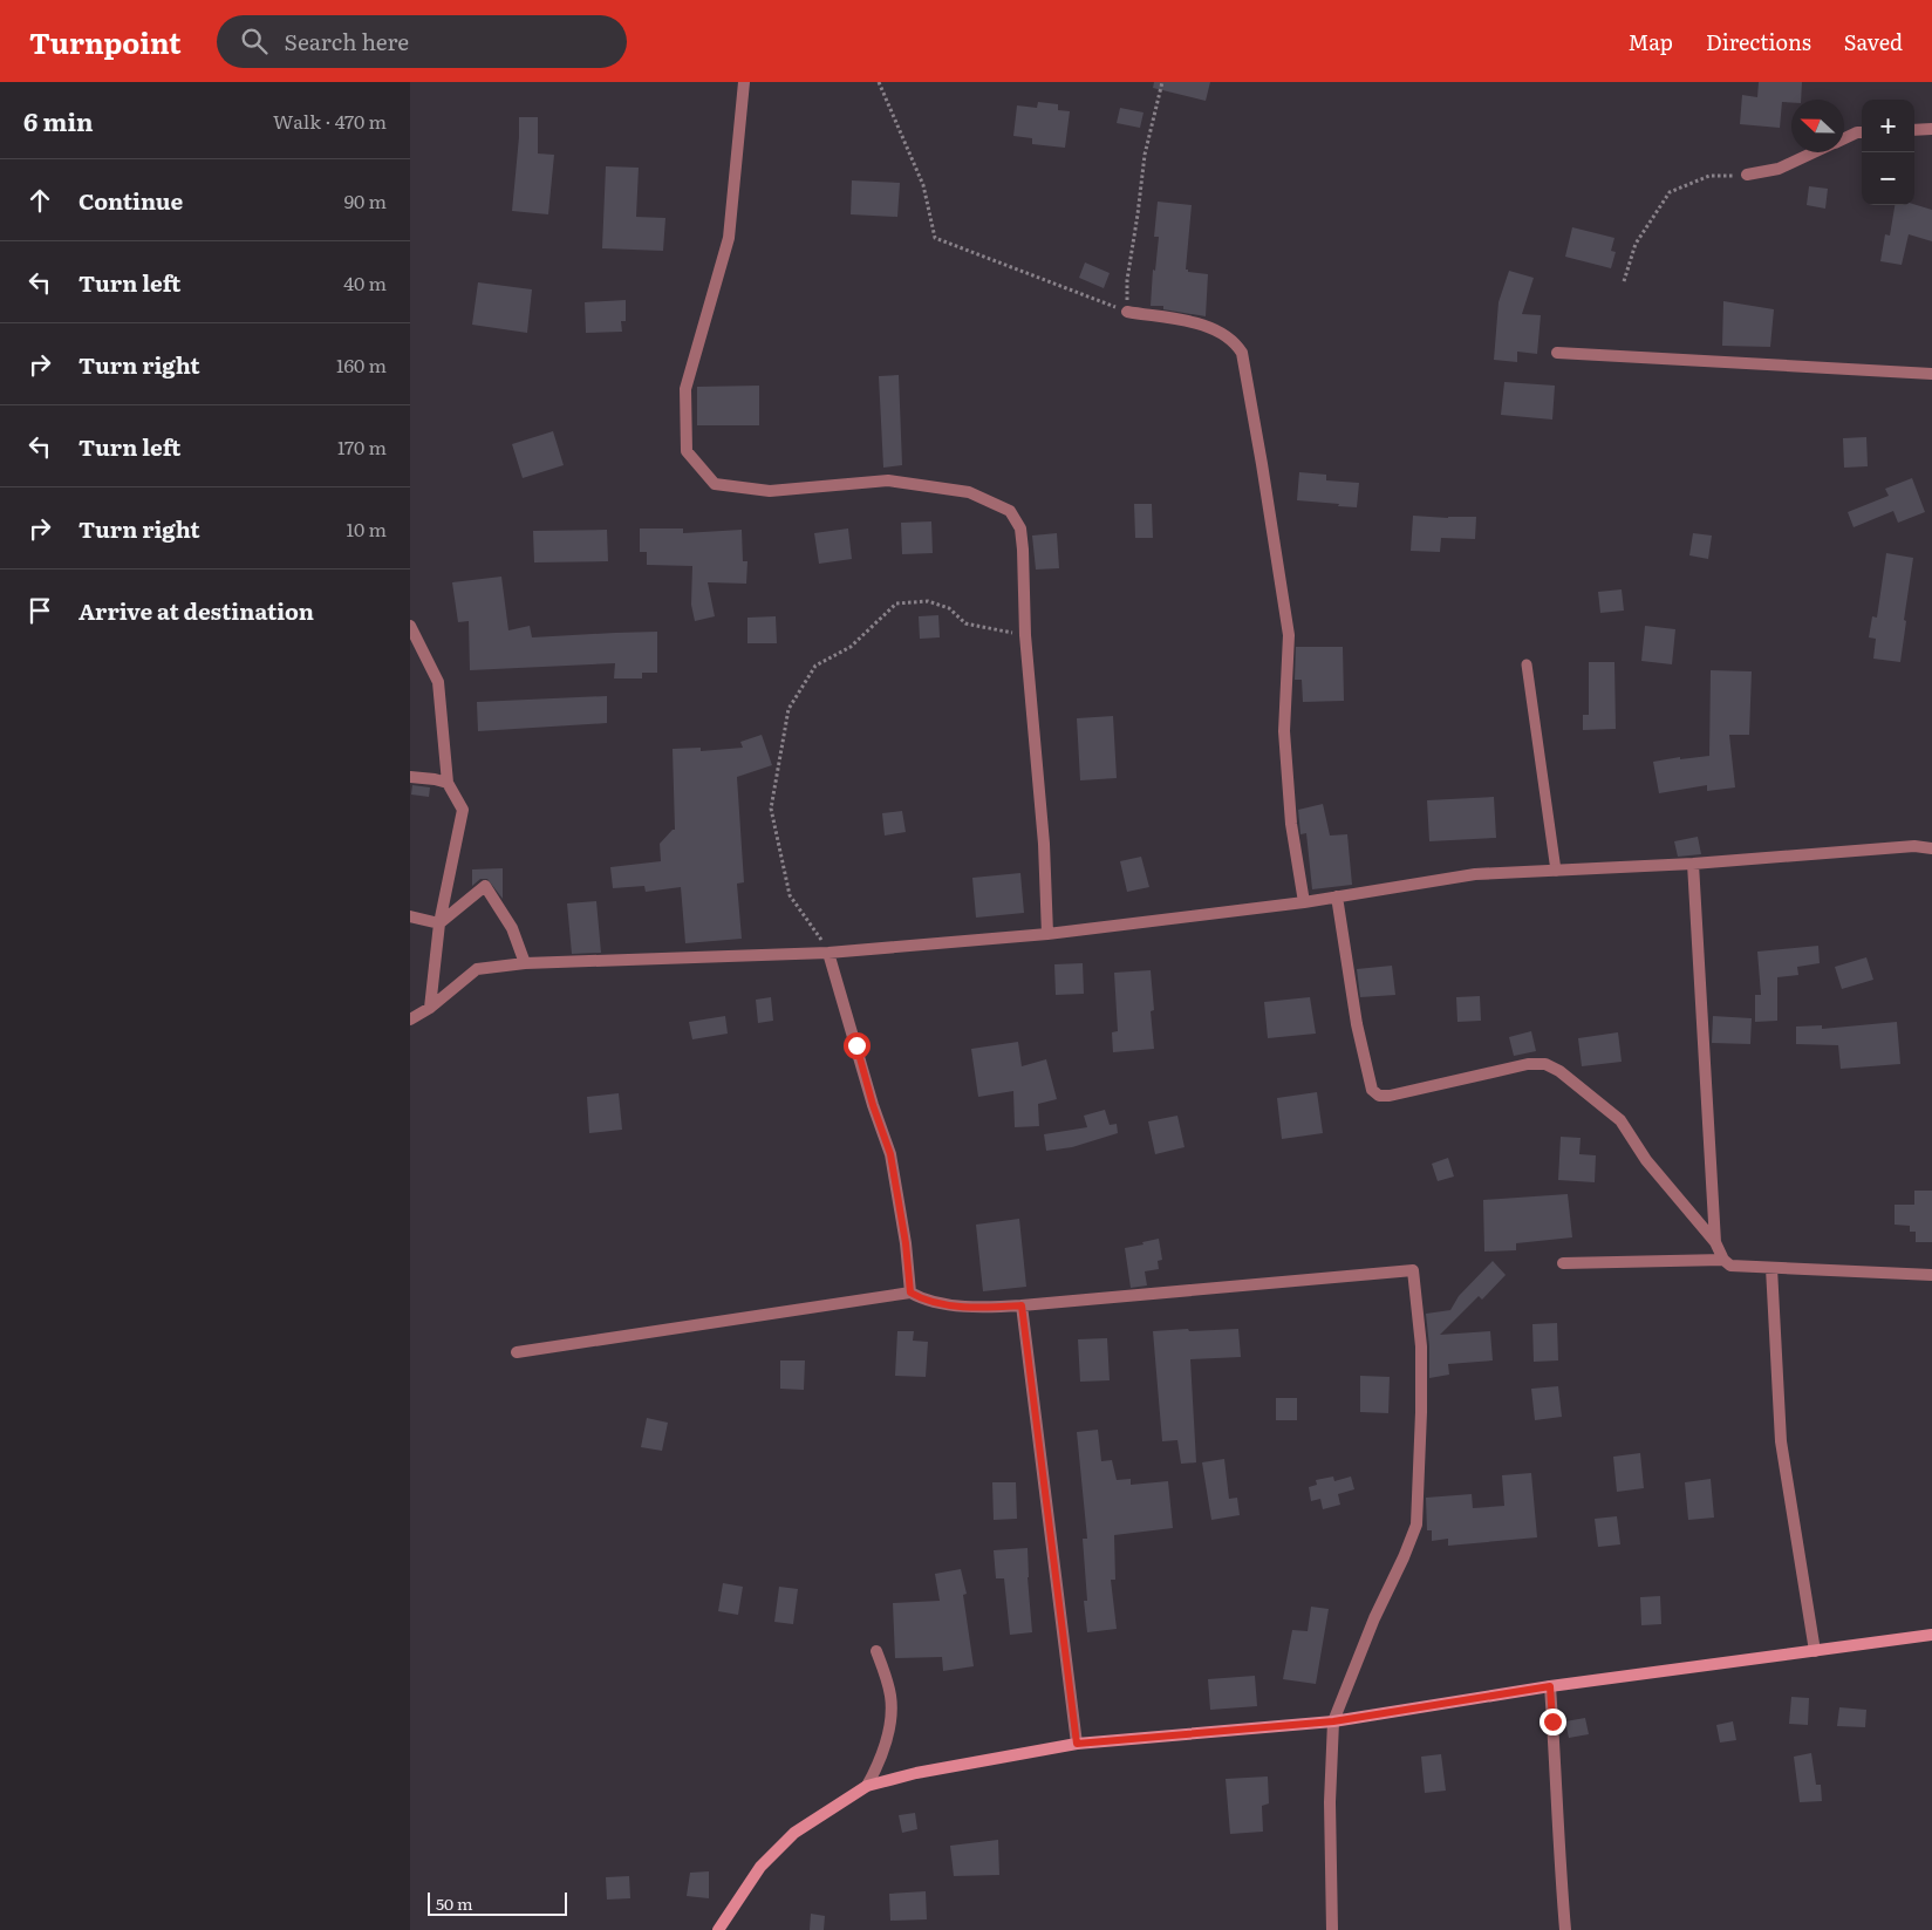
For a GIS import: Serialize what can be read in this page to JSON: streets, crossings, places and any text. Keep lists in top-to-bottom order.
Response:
{
  "scale_bar": "50 m",
  "north": "left",
  "page": {
    "header": "Turnpoint",
    "search": "Search here",
    "nav": ["Map", "Directions", "Saved"],
    "heading": ["6 min", "Walk · 470 m"],
    "map_buttons": ["+", "−"],
    "list": [
      ["Continue", "90 m"],
      ["Turn left", "40 m"],
      ["Turn right", "160 m"],
      ["Turn left", "170 m"],
      ["Turn right", "10 m"],
      "Arrive at destination"
    ],
    "scale": "50 m"
  }
}
